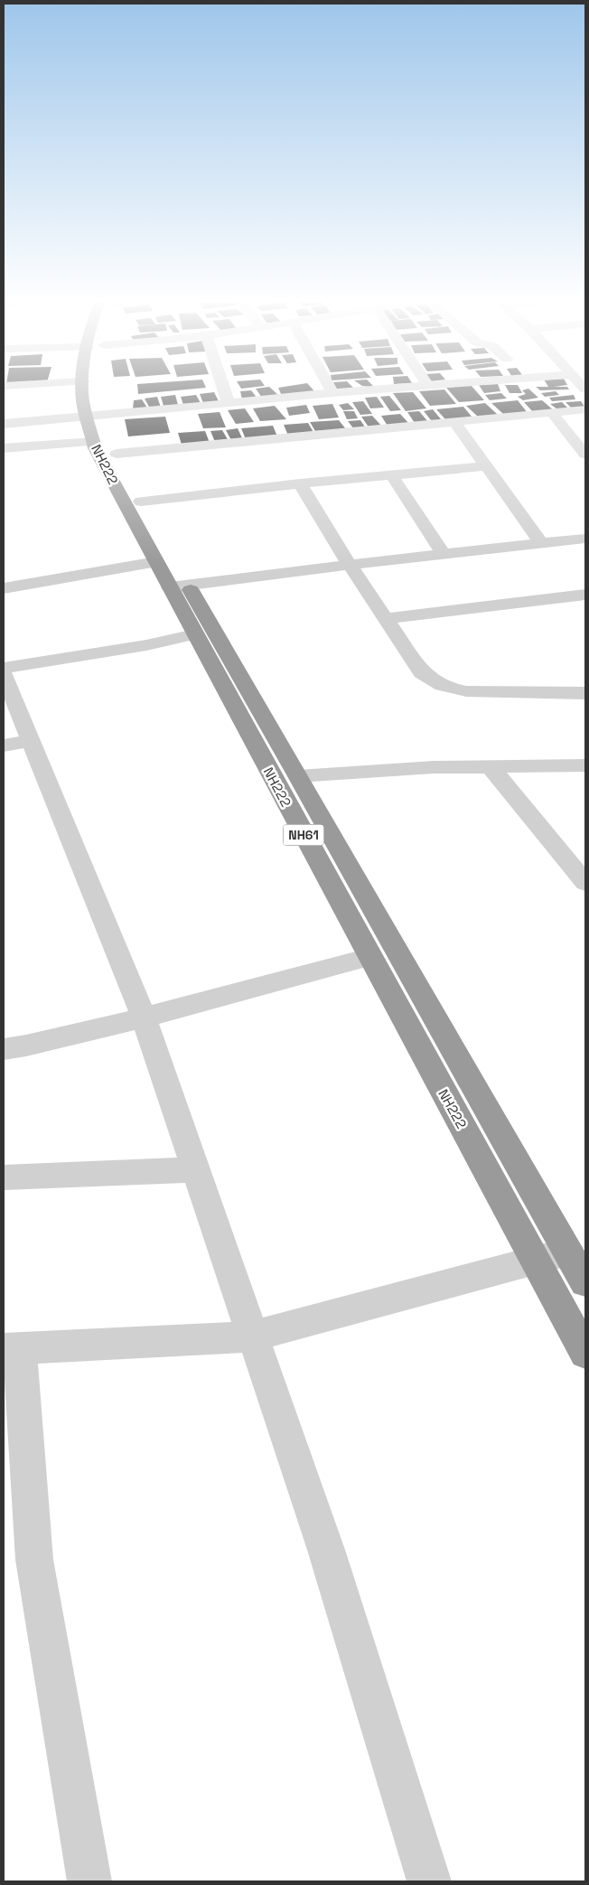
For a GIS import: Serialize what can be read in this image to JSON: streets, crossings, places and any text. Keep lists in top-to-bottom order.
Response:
{
  "streets": {
    "highway": ["NH222", "NH61"]
  }
}
